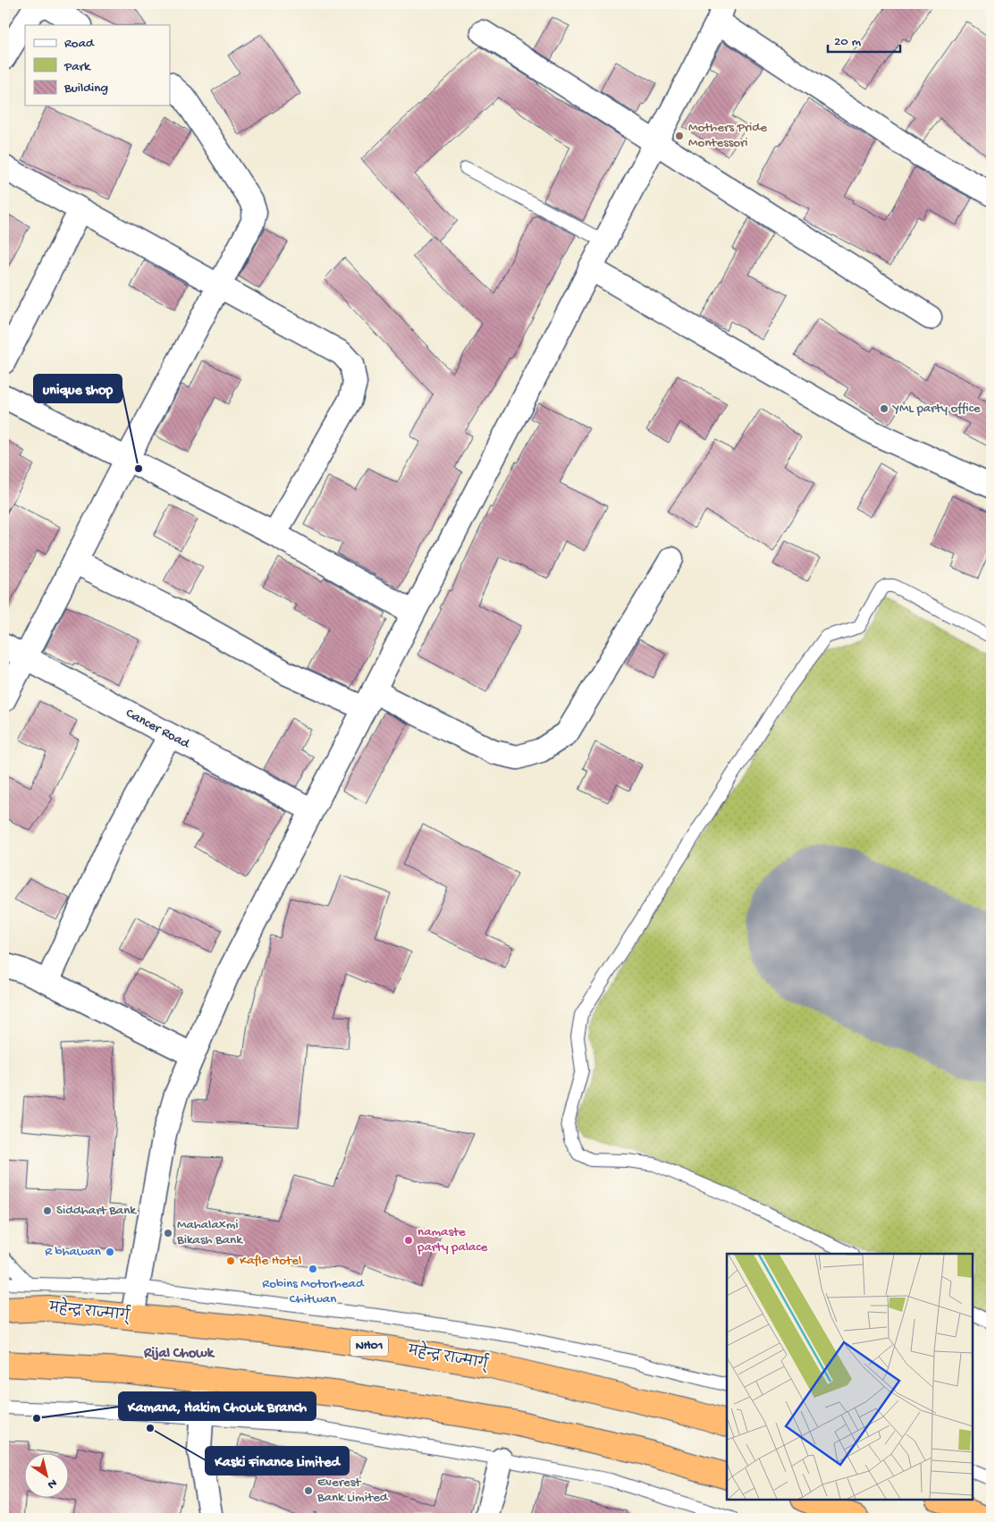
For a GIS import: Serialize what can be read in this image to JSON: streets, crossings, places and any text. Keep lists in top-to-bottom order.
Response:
{
  "streets": {
    "highway": ["महेन्द्र राज्मार्ग्", "NH01"],
    "street": ["Cancer Road"]
  },
  "districts": ["Rijal Chowk"],
  "places": [
    "Mothers Pride Montessori",
    "YML party office",
    "unique shop",
    "Siddhart Bank",
    "Mahalaxmi Bikash Bank",
    "namaste party palace",
    "R bhawan",
    "Kafle Hotel",
    "Robins Motorhead Chitwan",
    "Kamana, Hakim Chowk Branch",
    "Kaski Finance Limited",
    "Everest Bank Limited"
  ],
  "legend": ["Road", "Park", "Building"],
  "scale_bar": "20 m",
  "north": "bottom right"
}
